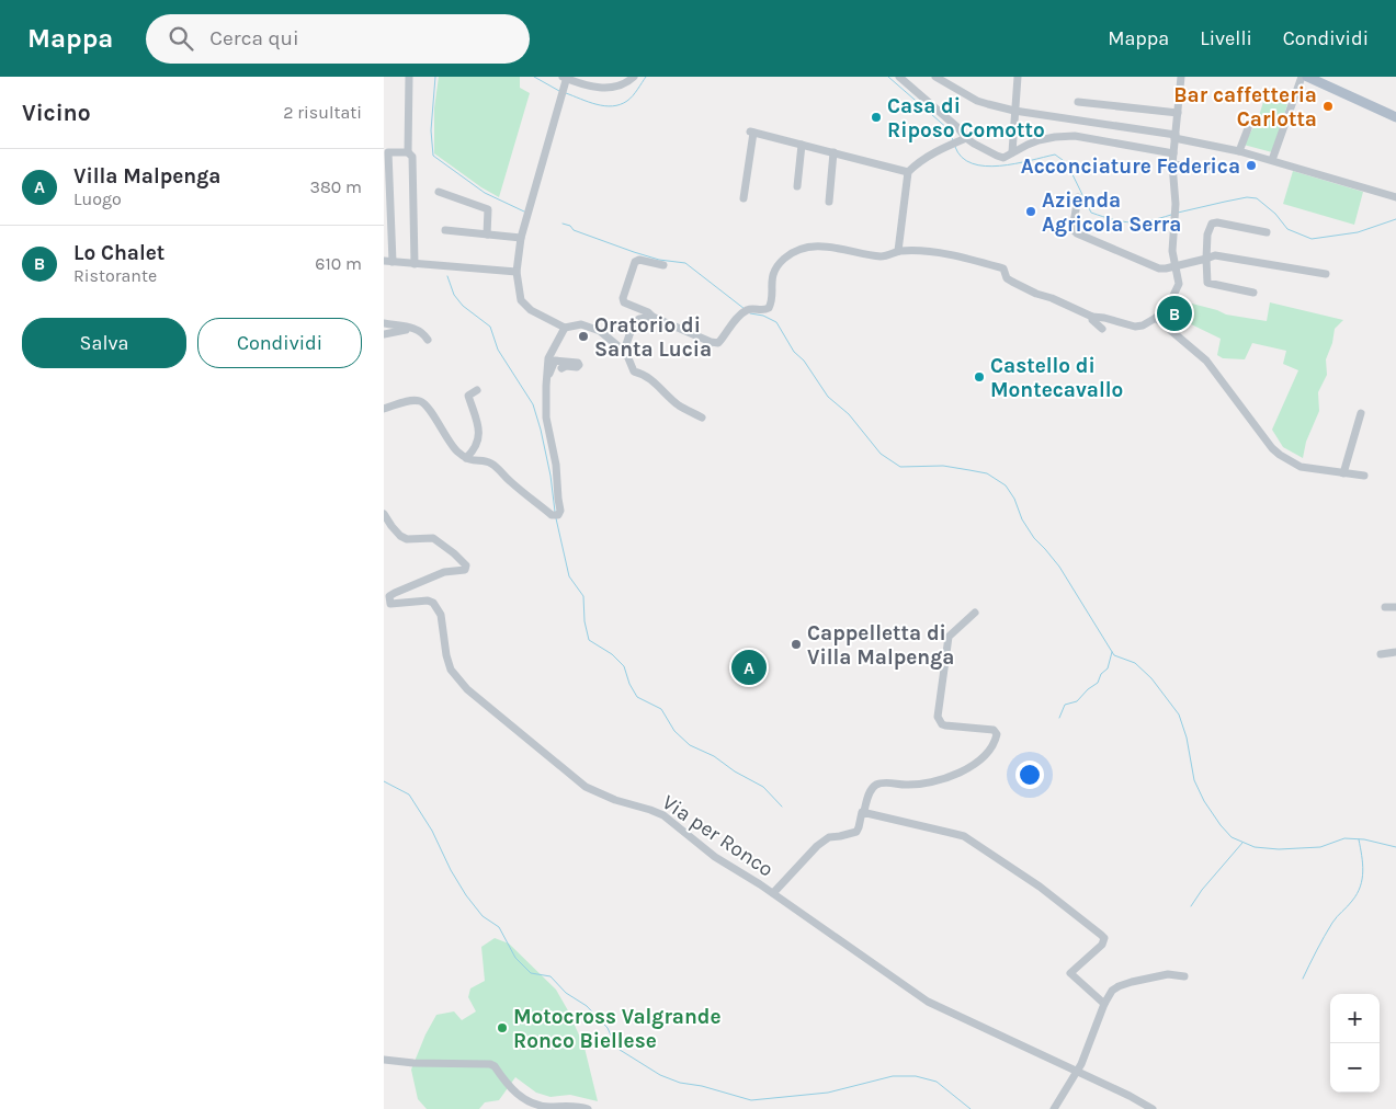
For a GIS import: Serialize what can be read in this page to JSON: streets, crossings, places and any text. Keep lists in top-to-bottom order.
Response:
{
  "streets": {
    "street": ["Via per Ronco"]
  },
  "places": [
    "Bar caffetteria Carlotta",
    "Casa di Riposo Comotto",
    "Acconciature Federica",
    "Azienda Agricola Serra",
    "Oratorio di Santa Lucia",
    "Castello di Montecavallo",
    "Cappelletta di Villa Malpenga",
    "Motocross Valgrande Ronco Biellese"
  ],
  "page": {
    "header": "Mappa",
    "search": "Cerca qui",
    "nav": ["Mappa", "Livelli", "Condividi"],
    "heading": ["Vicino", "2 risultati"],
    "list": [
      {
        "mark": "A",
        "name": "Villa Malpenga",
        "note": "Luogo",
        "value": "380 m"
      },
      {
        "mark": "B",
        "name": "Lo Chalet",
        "note": "Ristorante",
        "value": "610 m"
      }
    ],
    "pins": ["B", "A"],
    "buttons": ["Salva", "Condividi"],
    "map_buttons": ["+", "−"]
  }
}
